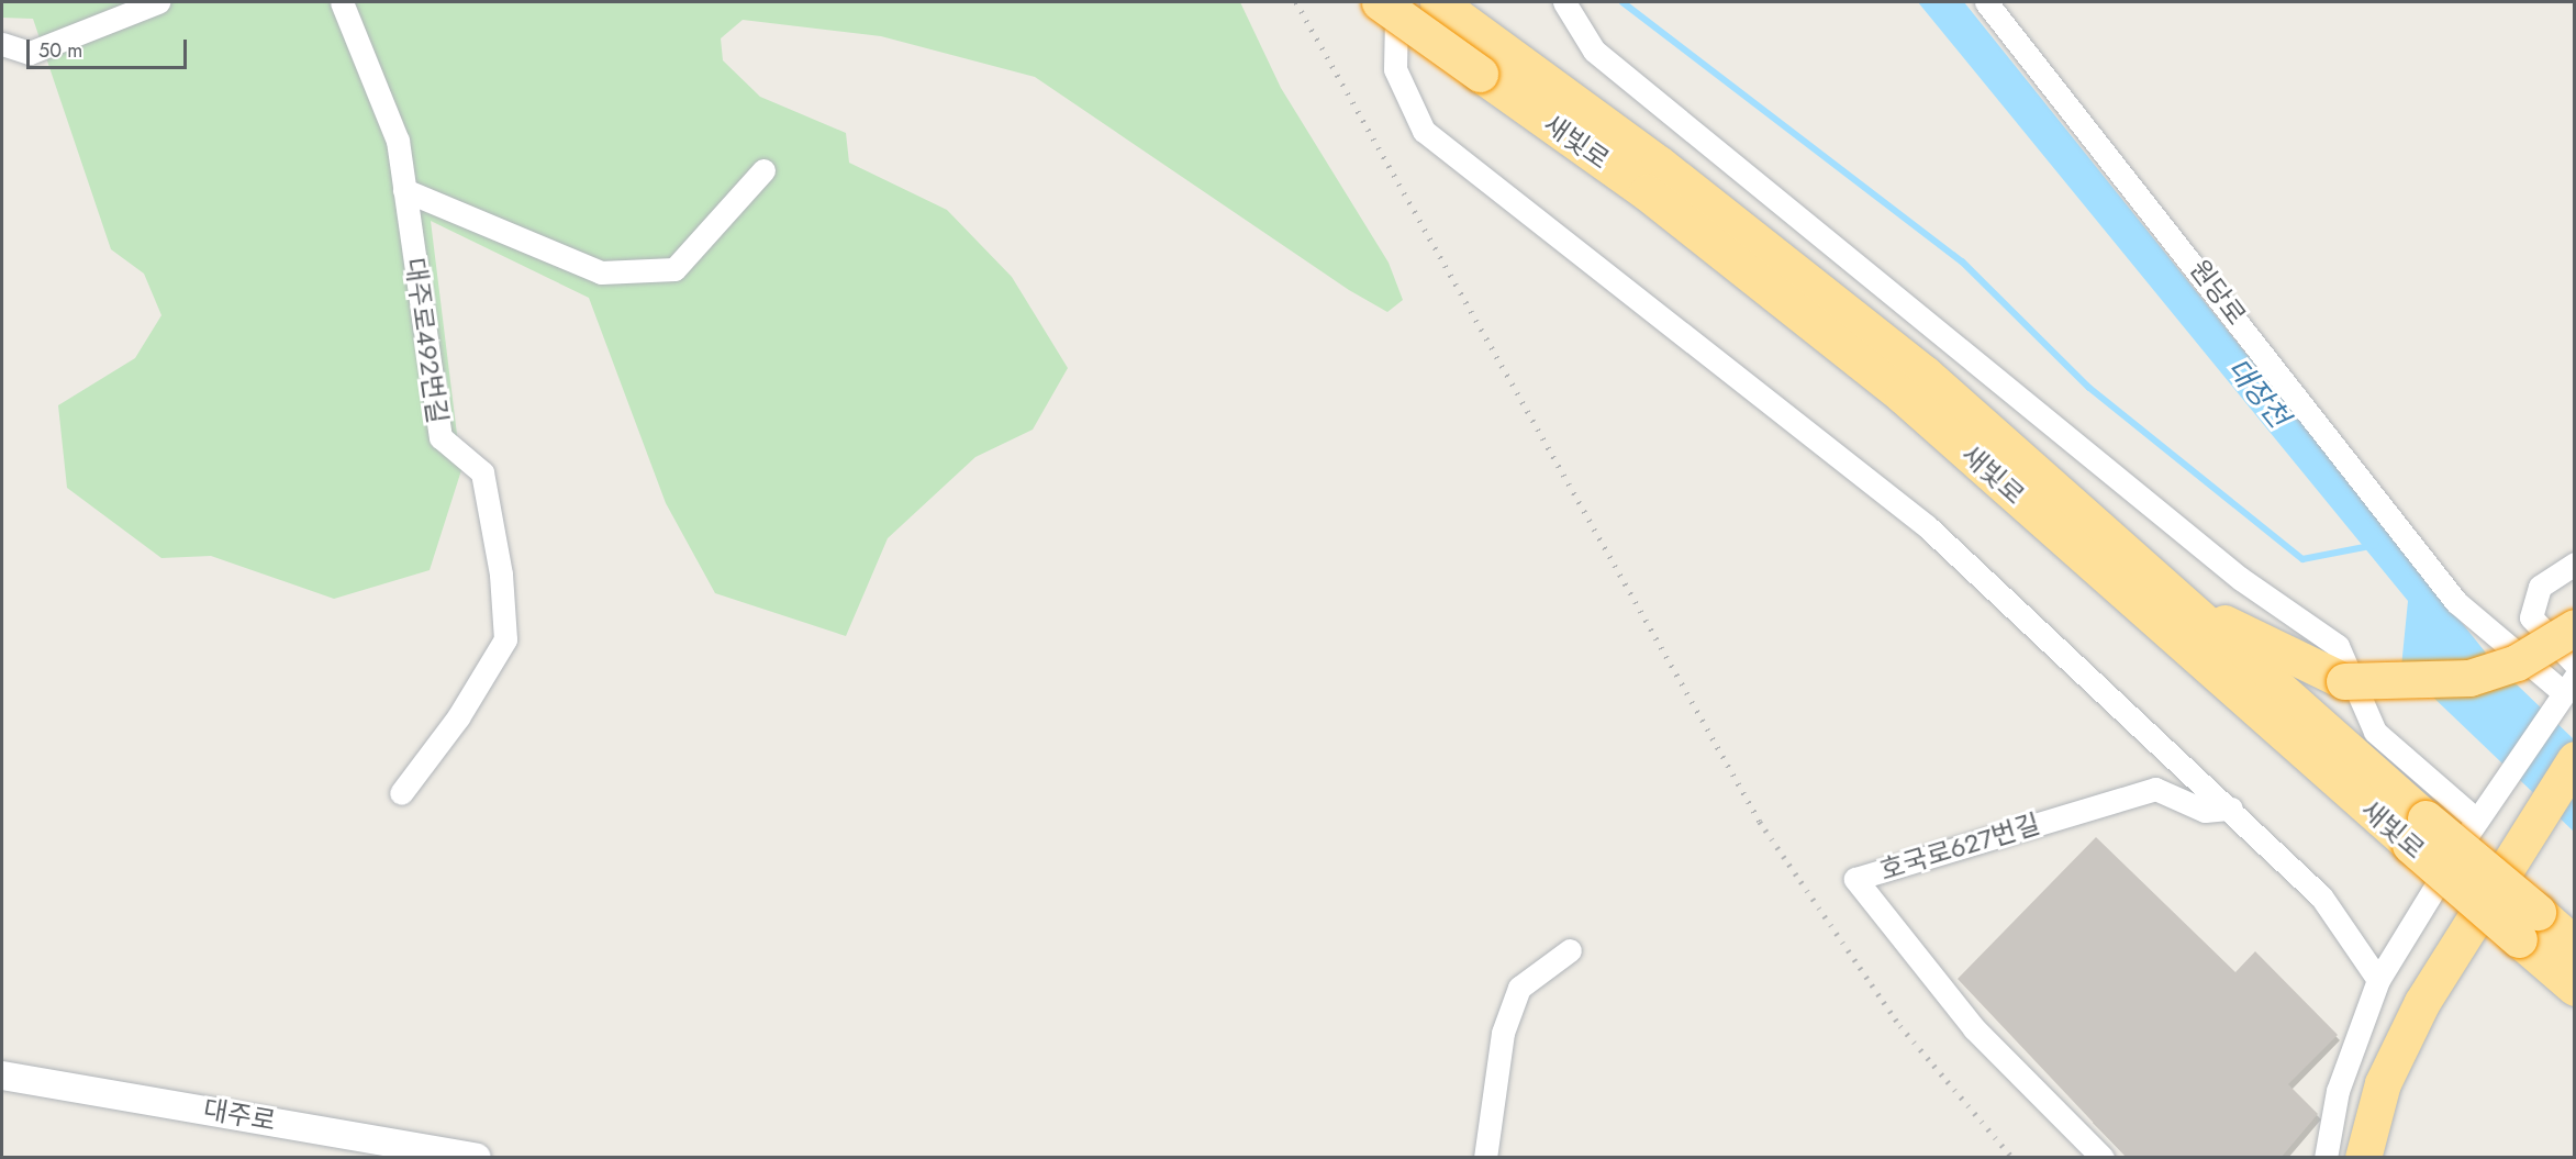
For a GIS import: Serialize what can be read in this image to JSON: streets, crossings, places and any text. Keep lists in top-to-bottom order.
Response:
{
  "streets": {
    "highway": ["새빛로"],
    "street": [
      "원당로",
      "대주로492번길",
      "호국로627번길",
      "대주로"
    ]
  },
  "water": ["대장천"],
  "scale_bar": "50 m"
}
